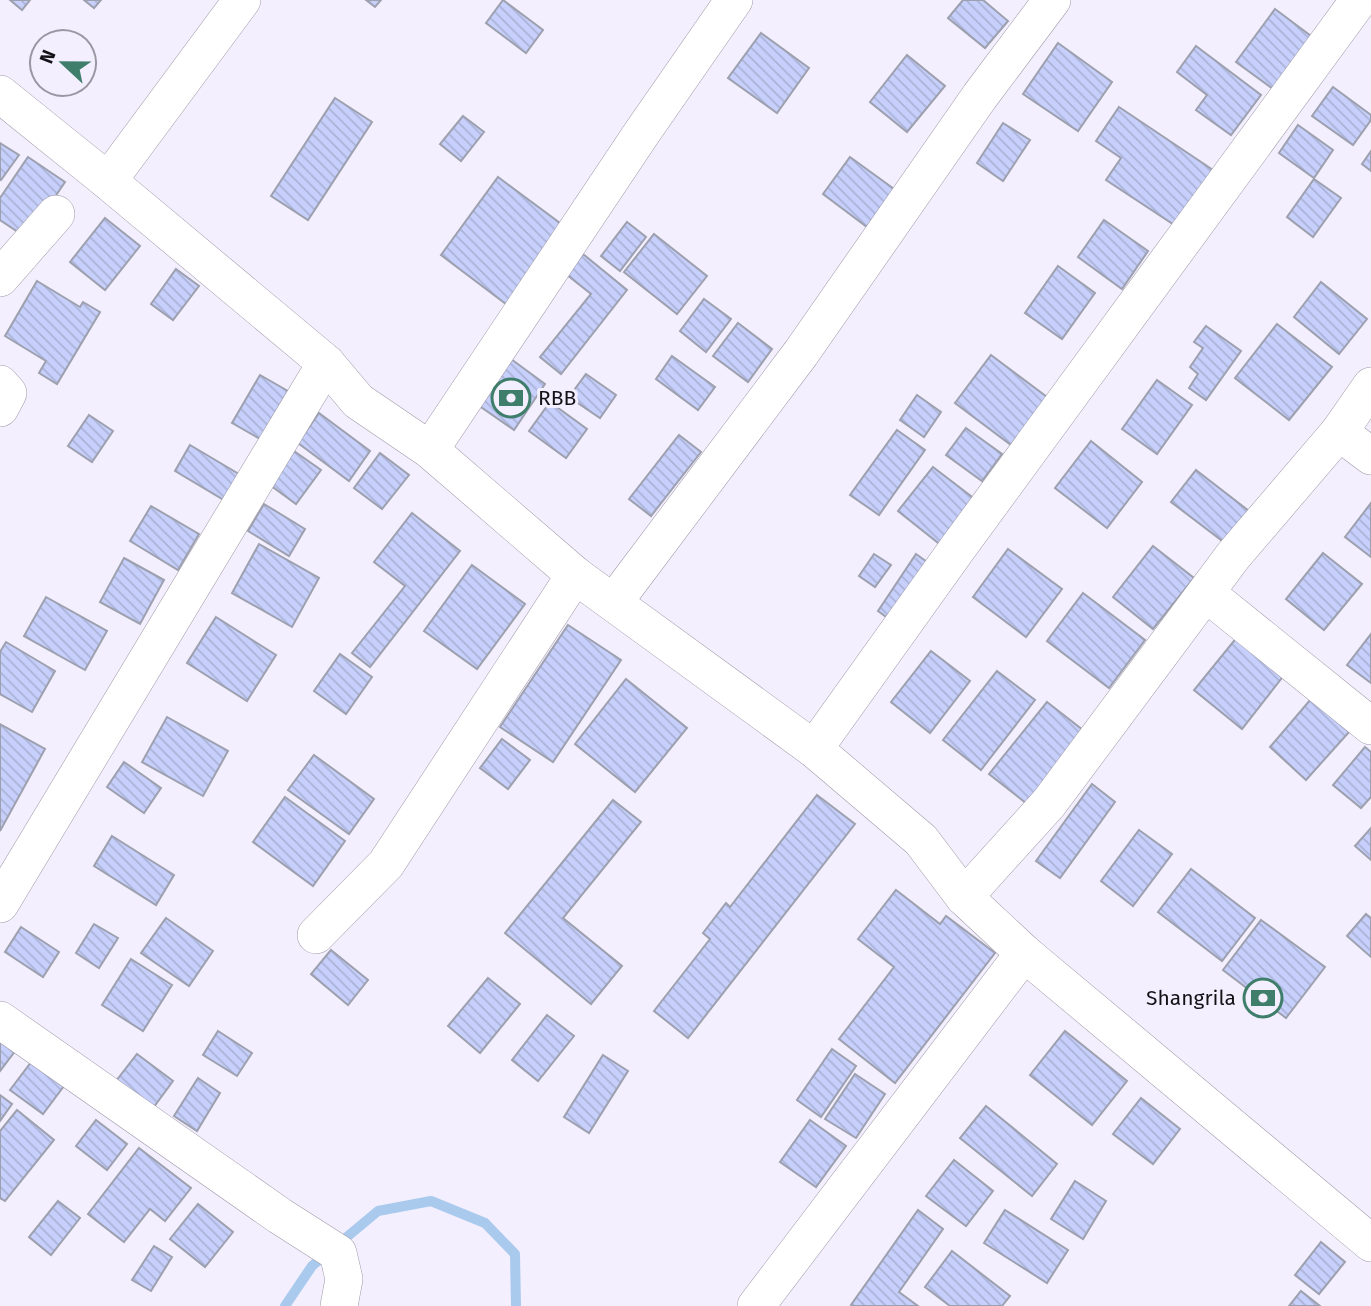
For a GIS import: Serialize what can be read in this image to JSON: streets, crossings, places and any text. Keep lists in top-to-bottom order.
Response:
{
  "places": {
    "bank": ["RBB", "Shangrila"]
  },
  "north": "left"
}
